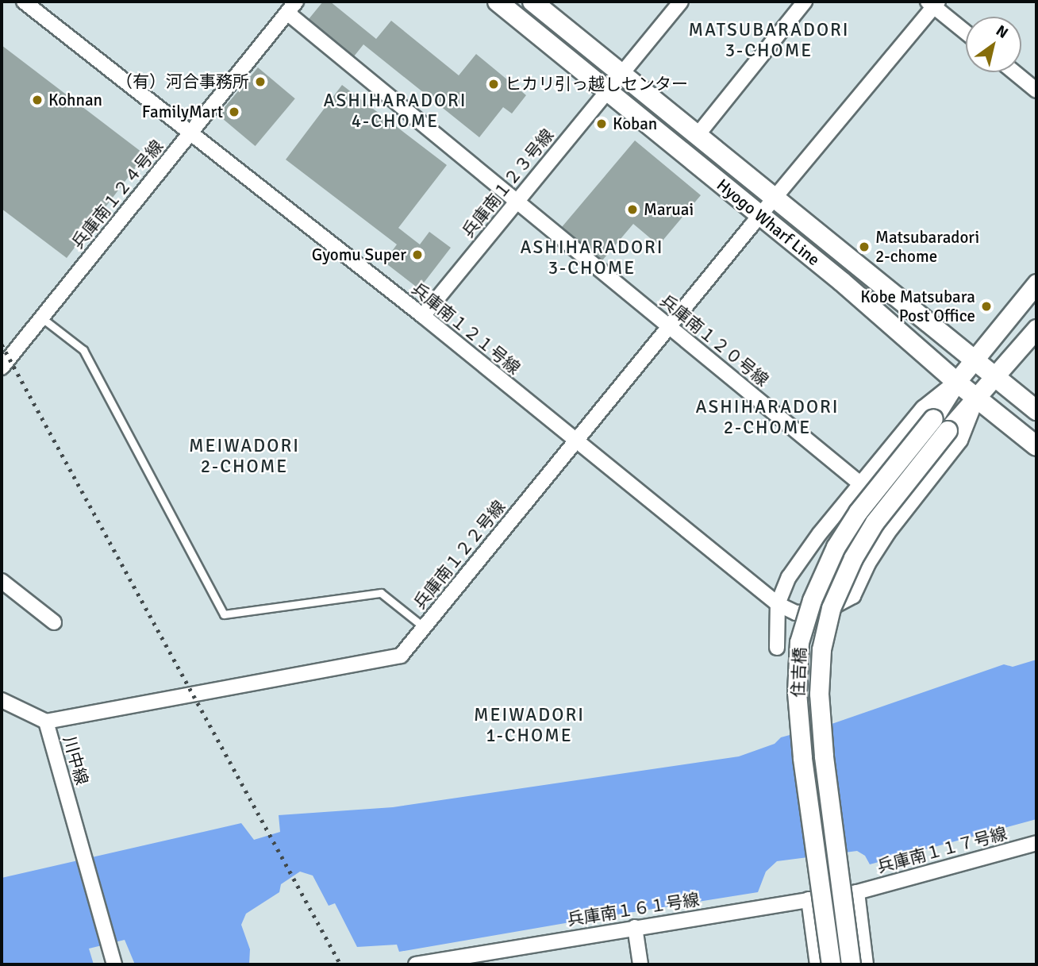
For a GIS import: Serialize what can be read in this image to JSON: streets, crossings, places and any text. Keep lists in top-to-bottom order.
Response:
{
  "streets": {
    "main road": ["Hyogo Wharf Line"],
    "street": [
      "兵庫南１２３号線",
      "兵庫南１２４号線",
      "兵庫南１２１号線",
      "兵庫南１２０号線",
      "兵庫南１２２号線",
      "住吉橋",
      "川中線",
      "兵庫南１１７号線",
      "兵庫南１６１号線"
    ]
  },
  "crossings": [
    ["兵庫南１２３号線", "Hyogo Wharf Line"],
    ["兵庫南１２３号線", "兵庫南１２１号線"],
    ["兵庫南１２３号線", "兵庫南１２０号線"],
    ["兵庫南１２４号線", "兵庫南１２１号線"],
    ["兵庫南１２４号線", "兵庫南１２０号線"],
    ["Hyogo Wharf Line", "兵庫南１２２号線"],
    ["Hyogo Wharf Line", "住吉橋"],
    ["兵庫南１２１号線", "兵庫南１２２号線"],
    ["兵庫南１２０号線", "兵庫南１２２号線"],
    ["兵庫南１２２号線", "川中線"],
    ["兵庫南１１７号線", "兵庫南１６１号線"]
  ],
  "districts": [
    "MATSUBARADORI 3-CHOME",
    "ASHIHARADORI 4-CHOME",
    "ASHIHARADORI 3-CHOME",
    "ASHIHARADORI 2-CHOME",
    "MEIWADORI 2-CHOME",
    "MEIWADORI 1-CHOME"
  ],
  "places": [
    "（有）河合事務所",
    "ヒカリ引っ越しセンター",
    "Kohnan",
    "FamilyMart",
    "Koban",
    "Maruai",
    "Matsubaradori 2-chome",
    "Gyomu Super",
    "Kobe Matsubara Post Office"
  ],
  "north": "top right"
}
